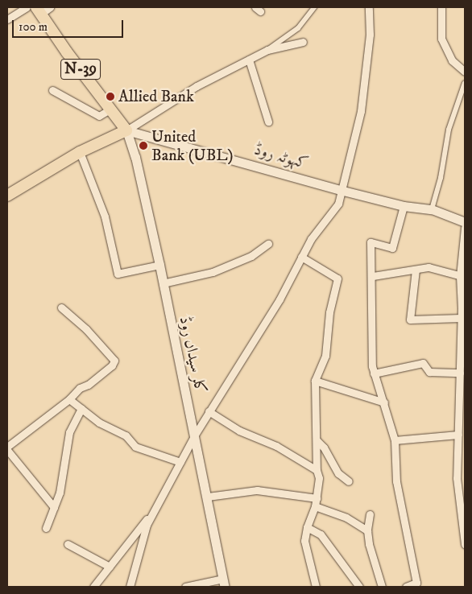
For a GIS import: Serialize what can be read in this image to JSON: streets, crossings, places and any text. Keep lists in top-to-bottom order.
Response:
{
  "streets": {
    "highway": ["N-39"],
    "main road": ["کہوٹہ روڈ", "کلر سیداں روڈ"]
  },
  "crossings": [
    ["N-39", "کہوٹہ روڈ"],
    ["N-39", "کلر سیداں روڈ"],
    ["کہوٹہ روڈ", "کلر سیداں روڈ"]
  ],
  "places": ["Allied Bank", "United Bank (UBL)"],
  "scale_bar": "100 m"
}
